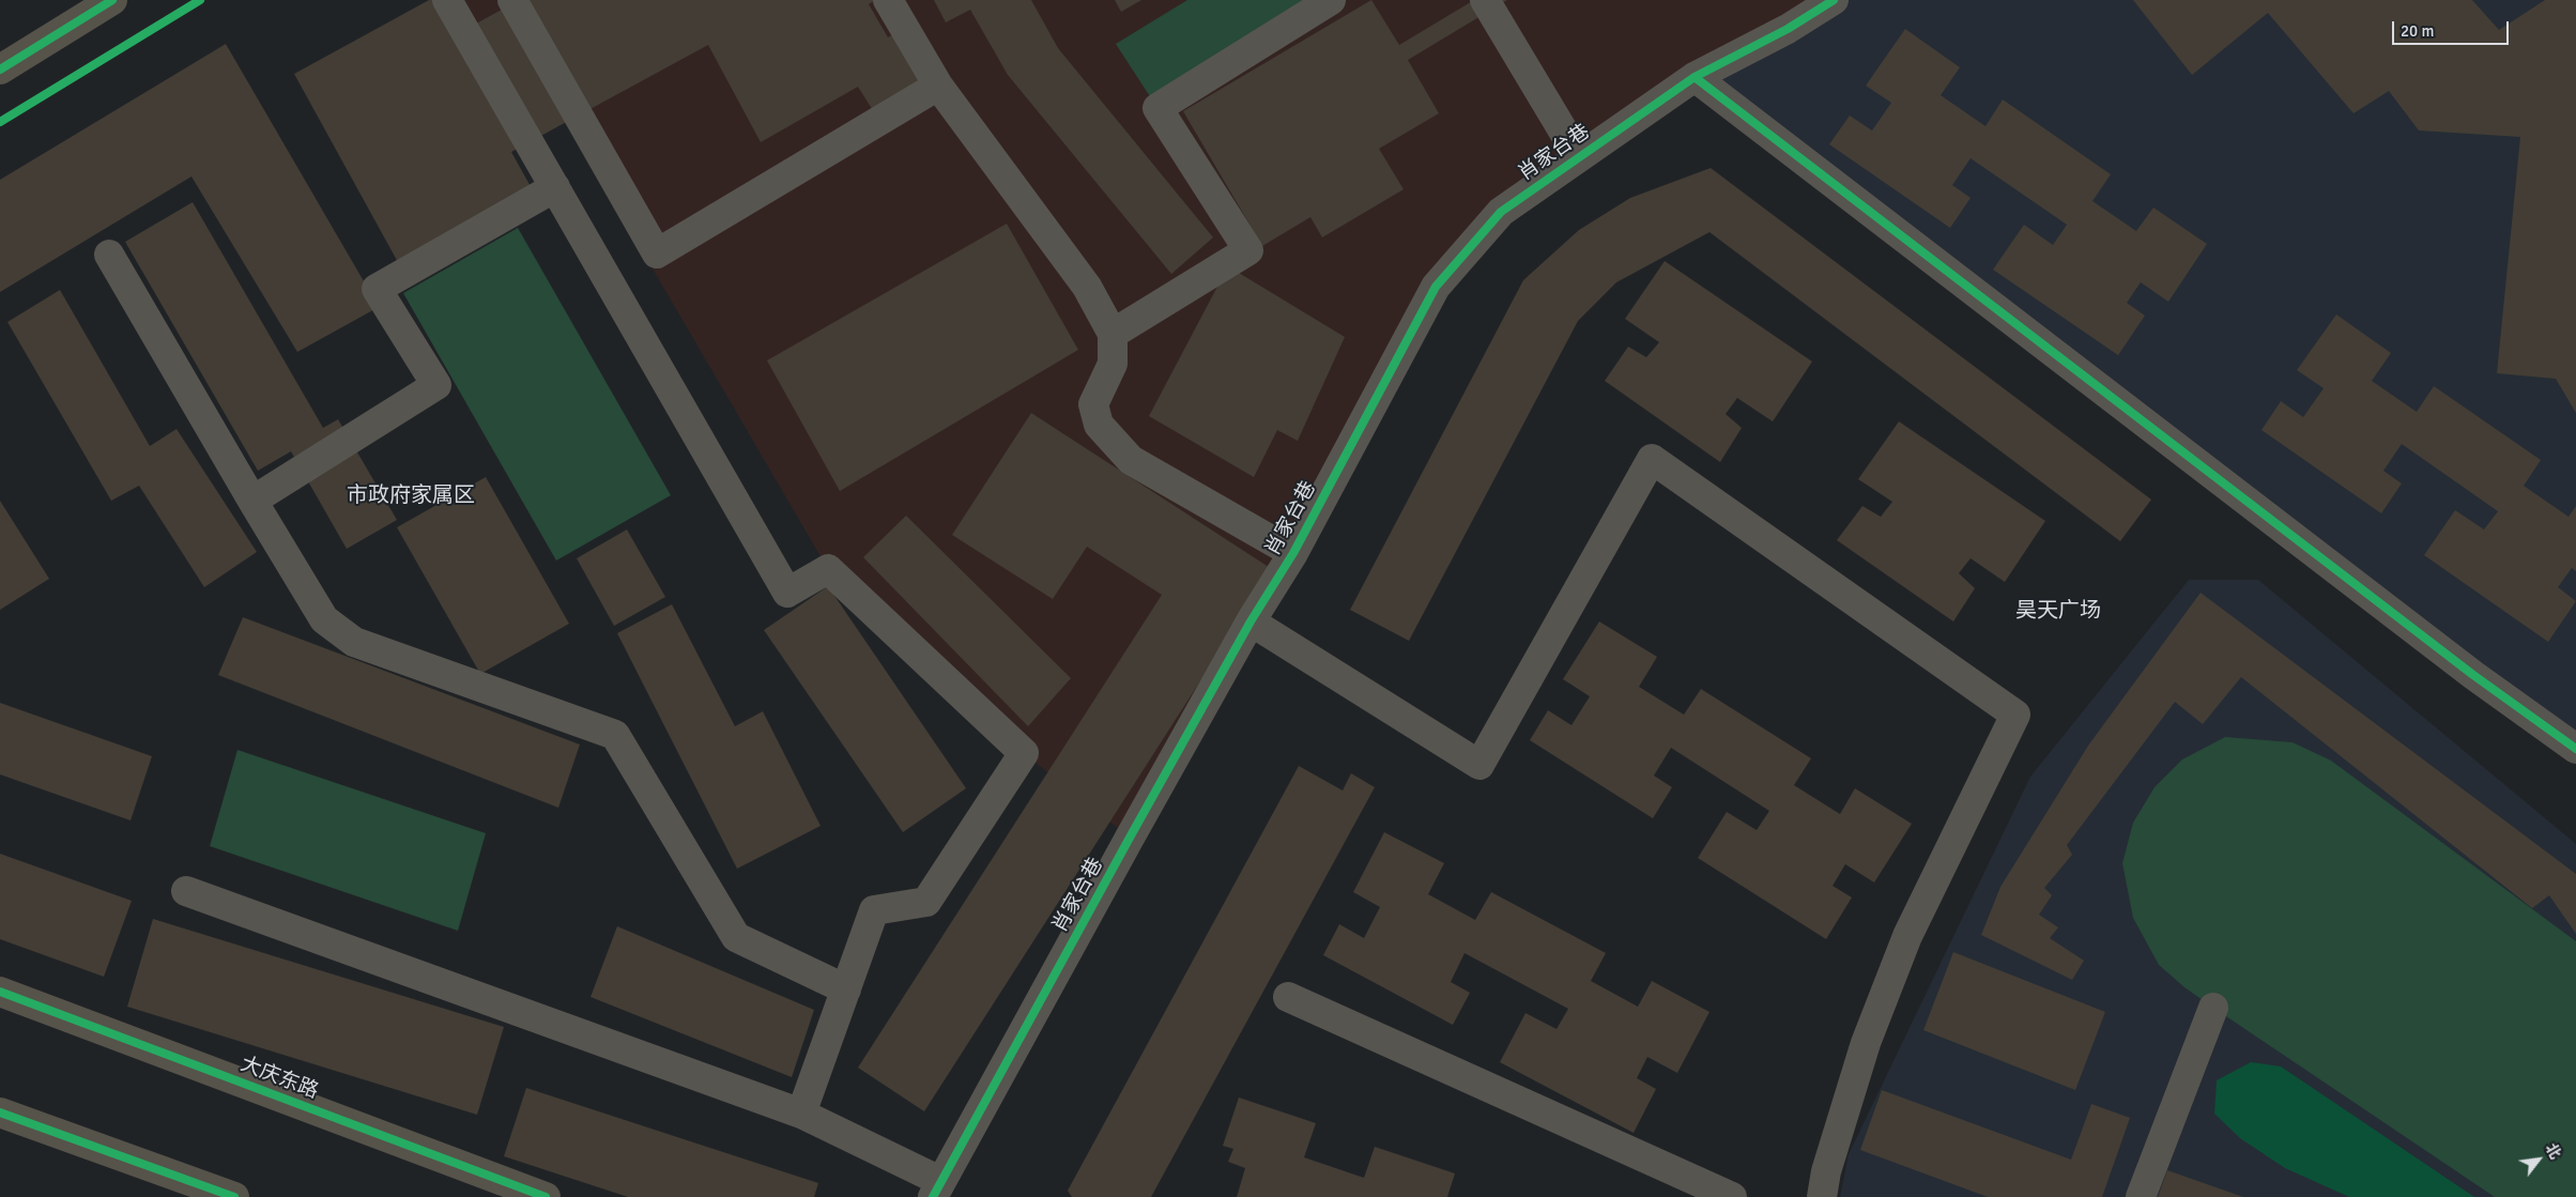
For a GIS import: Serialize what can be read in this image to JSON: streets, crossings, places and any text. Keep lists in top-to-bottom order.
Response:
{
  "streets": {
    "main road": ["大庆东路"],
    "street": ["肖家台巷"]
  },
  "districts": ["市政府家属区", "昊天广场"],
  "scale_bar": "20 m",
  "north": "top right"
}
